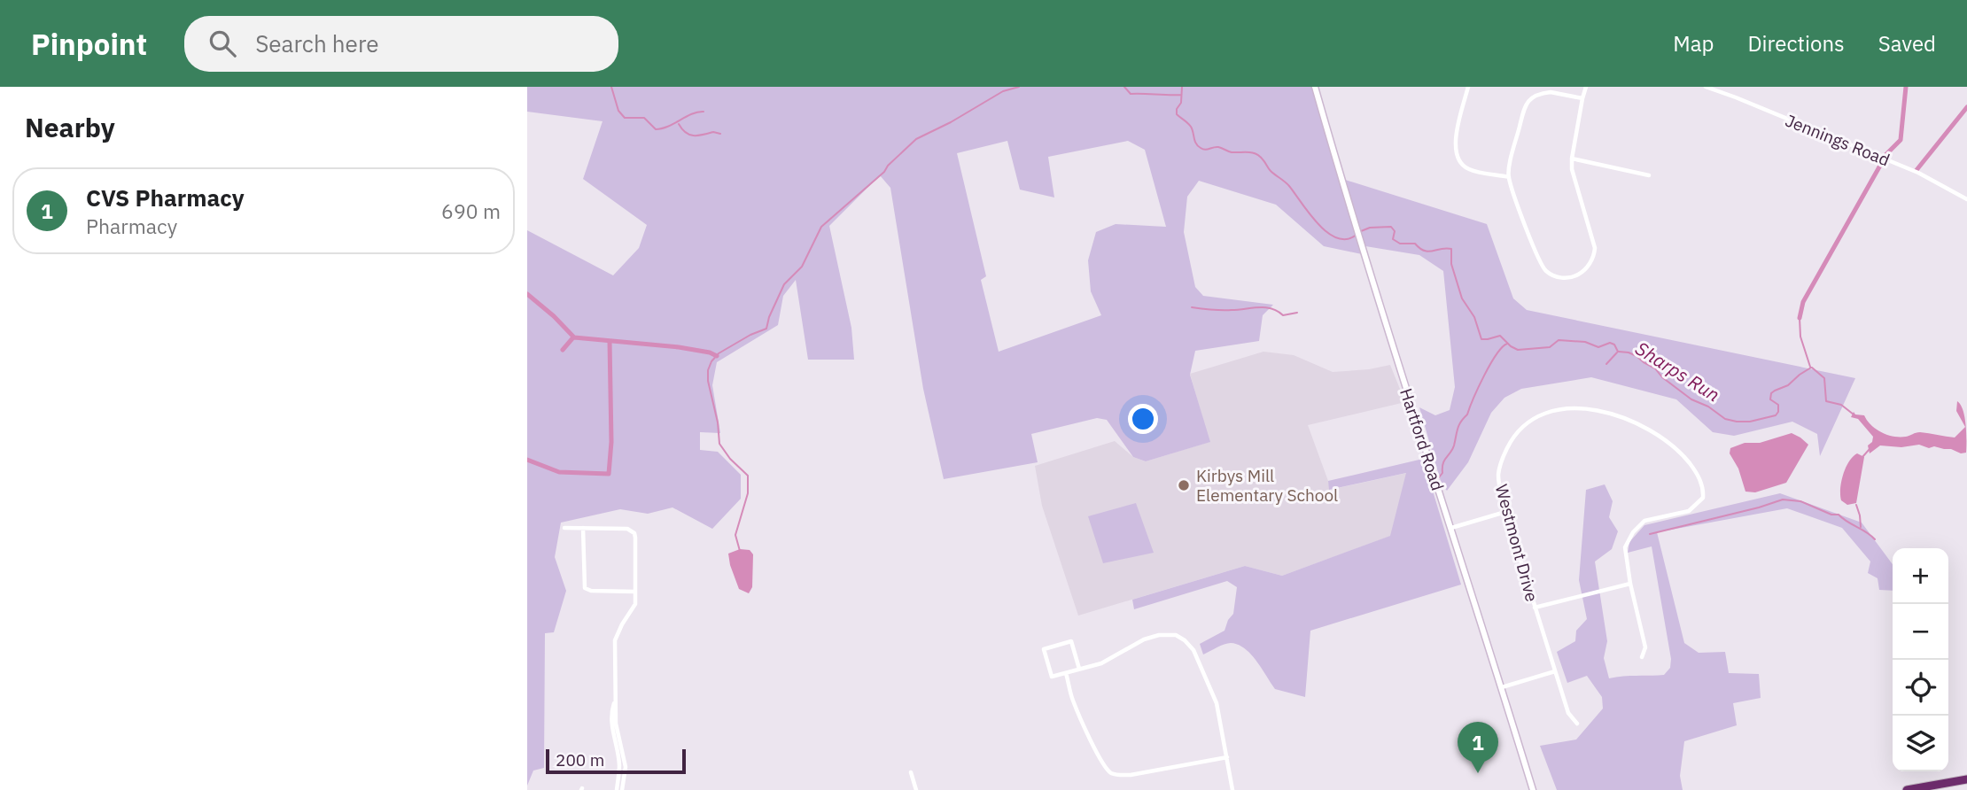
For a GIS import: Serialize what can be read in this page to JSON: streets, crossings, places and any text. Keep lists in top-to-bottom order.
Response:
{
  "streets": {
    "street": ["Jennings Road", "Hartford Road", "Westmont Drive"]
  },
  "water": ["Sharps Run"],
  "places": ["Kirbys Mill Elementary School"],
  "scale_bar": "200 m",
  "page": {
    "header": "Pinpoint",
    "search": "Search here",
    "nav": ["Map", "Directions", "Saved"],
    "heading": "Nearby",
    "list": [
      {
        "mark": "1",
        "name": "CVS Pharmacy",
        "note": "Pharmacy",
        "value": "690 m"
      }
    ],
    "map_buttons": ["+", "−"],
    "pins": "1",
    "scale": "200 m"
  }
}
